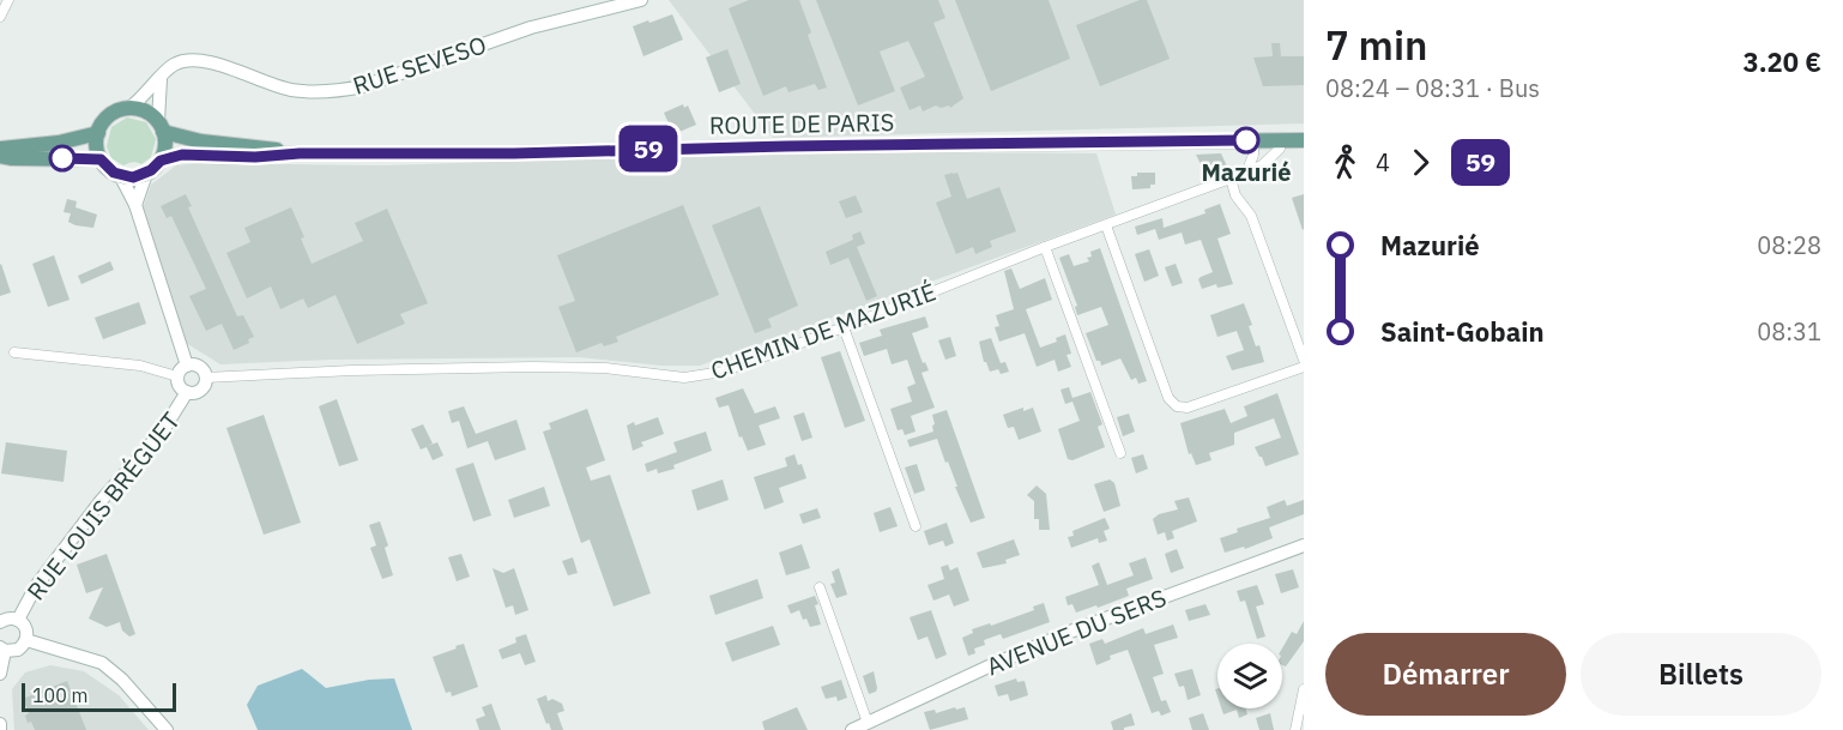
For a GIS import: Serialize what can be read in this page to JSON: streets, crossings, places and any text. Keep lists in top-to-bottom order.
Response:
{
  "streets": {
    "main road": ["ROUTE DE PARIS"],
    "street": [
      "RUE SEVESO",
      "CHEMIN DE MAZURIÉ",
      "RUE LOUIS BRÉGUET",
      "AVENUE DU SERS"
    ]
  },
  "crossings": [
    ["RUE SEVESO", "ROUTE DE PARIS"],
    ["ROUTE DE PARIS", "CHEMIN DE MAZURIÉ"],
    ["CHEMIN DE MAZURIÉ", "RUE LOUIS BRÉGUET"]
  ],
  "places": ["Mazurié"],
  "lines": ["bus line 59"],
  "scale_bar": "100 m",
  "page": {
    "on_map": "59",
    "heading": ["7 min", "08:24 – 08:31 · Bus", "3.20 €"],
    "legs": ["4", "59"],
    "list": [
      {
        "name": "Mazurié",
        "value": "08:28"
      },
      {
        "name": "Saint-Gobain",
        "value": "08:31"
      }
    ],
    "buttons": ["Démarrer", "Billets"],
    "scale": "100 m"
  }
}
